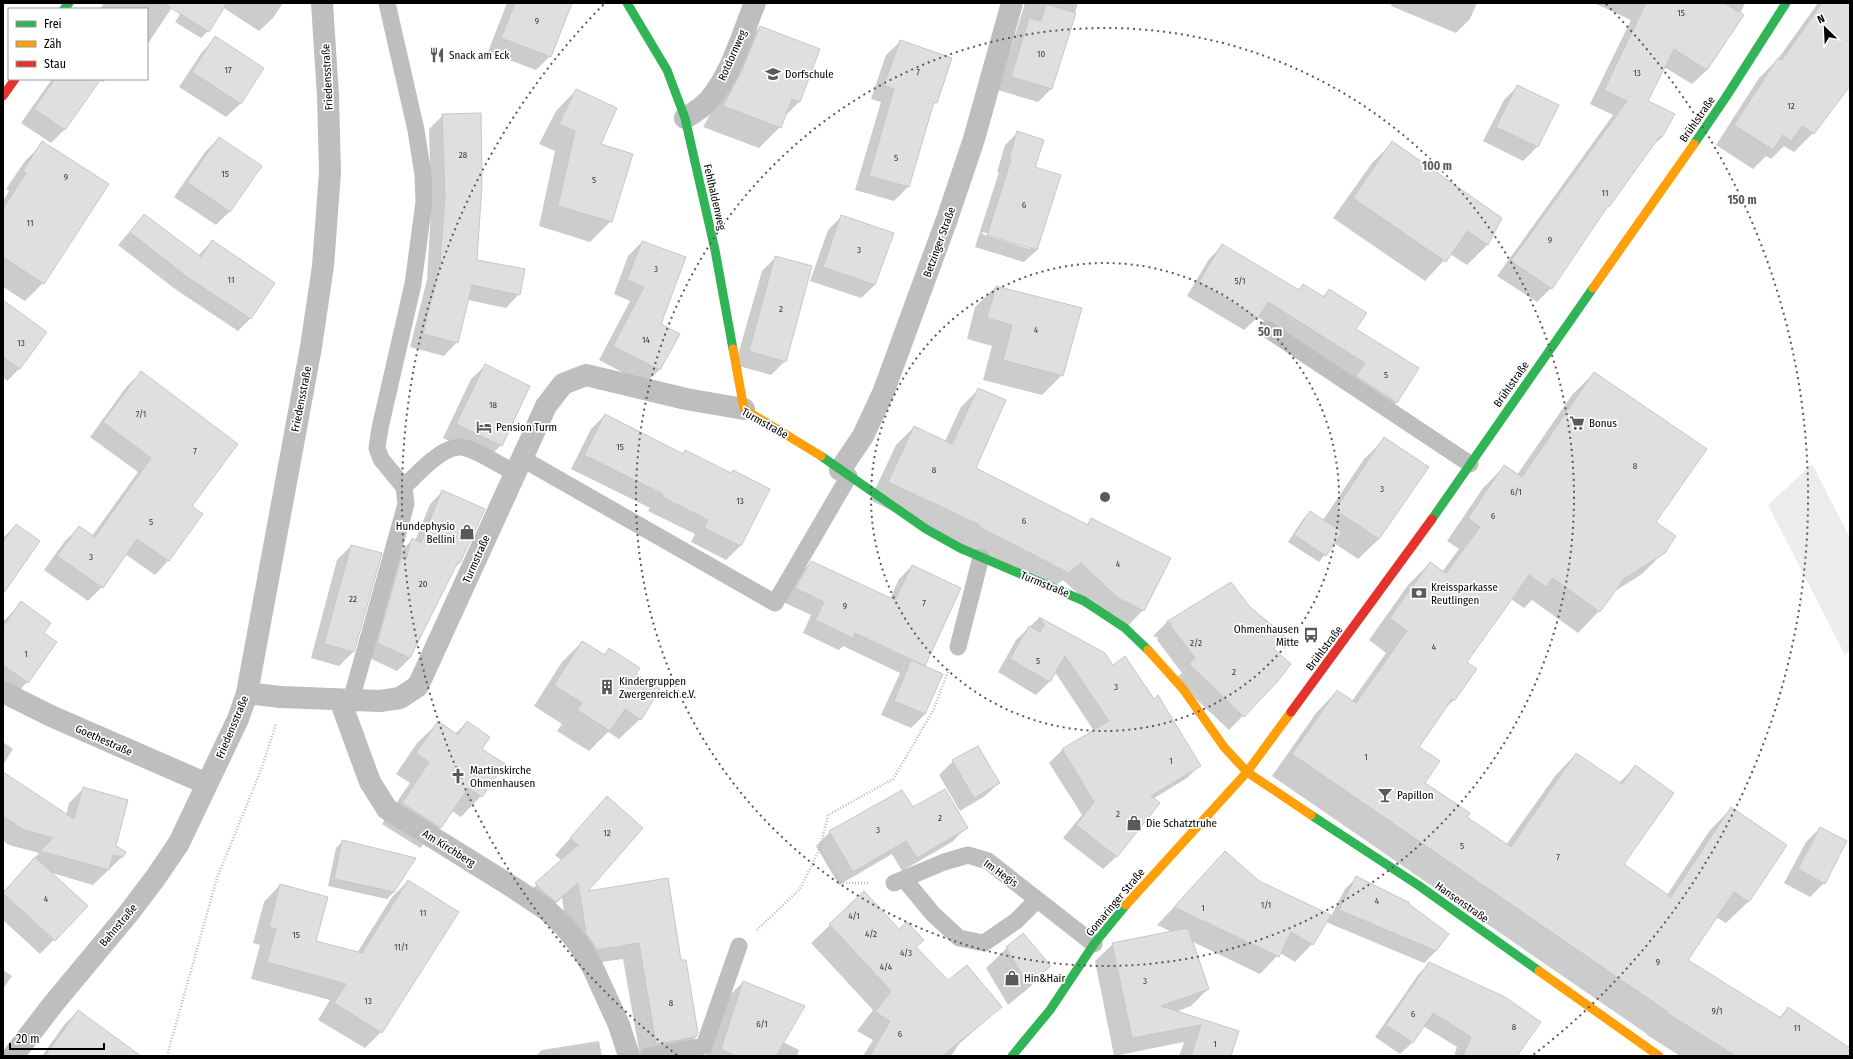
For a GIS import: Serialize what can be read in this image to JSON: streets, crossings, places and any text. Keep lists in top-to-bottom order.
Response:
{
  "streets": {
    "street": [
      "Rotdornweg",
      "Friedensstraße",
      "Brühlstraße",
      "Fehlhaldenweg",
      "Betzinger Straße",
      "Turmstraße",
      "Goethestraße",
      "Am Kirchberg",
      "Gomaringer Straße",
      "Hansenstraße",
      "Bahnstraße"
    ],
    "lane": ["Im Hegis"]
  },
  "crossings": [
    ["Rotdornweg", "Fehlhaldenweg"],
    ["Friedensstraße", "Goethestraße"],
    ["Friedensstraße", "Bahnstraße"],
    ["Brühlstraße", "Turmstraße"],
    ["Brühlstraße", "Gomaringer Straße"],
    ["Brühlstraße", "Hansenstraße"],
    ["Fehlhaldenweg", "Turmstraße"],
    ["Betzinger Straße", "Turmstraße"],
    ["Turmstraße", "Am Kirchberg"],
    ["Turmstraße", "Gomaringer Straße"],
    ["Turmstraße", "Hansenstraße"],
    ["Goethestraße", "Bahnstraße"],
    ["Im Hegis", "Gomaringer Straße"],
    ["Gomaringer Straße", "Hansenstraße"]
  ],
  "places": {
    "restaurant": ["Snack am Eck"],
    "school or university": ["Dorfschule"],
    "supermarket": ["Bonus"],
    "hotel": ["Pension Turm"],
    "shop": ["Hundephysio Bellini", "Die Schatztruhe", "Hin&Hair"],
    "bank": ["Kreissparkasse Reutlingen"],
    "bus stop": ["Ohmenhausen Mitte"],
    "building": ["Kindergruppen Zwergenreich e.V."],
    "church": ["Martinskirche Ohmenhausen"],
    "bar": ["Papillon"]
  },
  "house_numbers": [
    "15",
    "9",
    "10",
    "17",
    "7",
    "13",
    "12",
    "28",
    "5",
    "15",
    "9",
    "5",
    "11",
    "6",
    "11",
    "9",
    "3",
    "3",
    "11",
    "5/1",
    "2",
    "4",
    "14",
    "13",
    "5",
    "18",
    "7/1",
    "15",
    "7",
    "8",
    "8",
    "3",
    "6/1",
    "13",
    "6",
    "6",
    "5",
    "3",
    "4",
    "20",
    "22",
    "7",
    "9",
    "2/2",
    "4",
    "1",
    "5",
    "2",
    "3",
    "1",
    "1",
    "2",
    "2",
    "3",
    "12",
    "5",
    "7",
    "4",
    "4",
    "1/1",
    "1",
    "11",
    "4/1",
    "4/2",
    "15",
    "11/1",
    "4/3",
    "9",
    "4/4",
    "3",
    "13",
    "8",
    "9/1",
    "6",
    "6/1",
    "8",
    "11",
    "6",
    "1"
  ],
  "legend": ["Frei", "Zäh", "Stau"],
  "scale_bar": "20 m",
  "north": "top left",
  "rings": ["100 m", "150 m", "50 m"]
}
